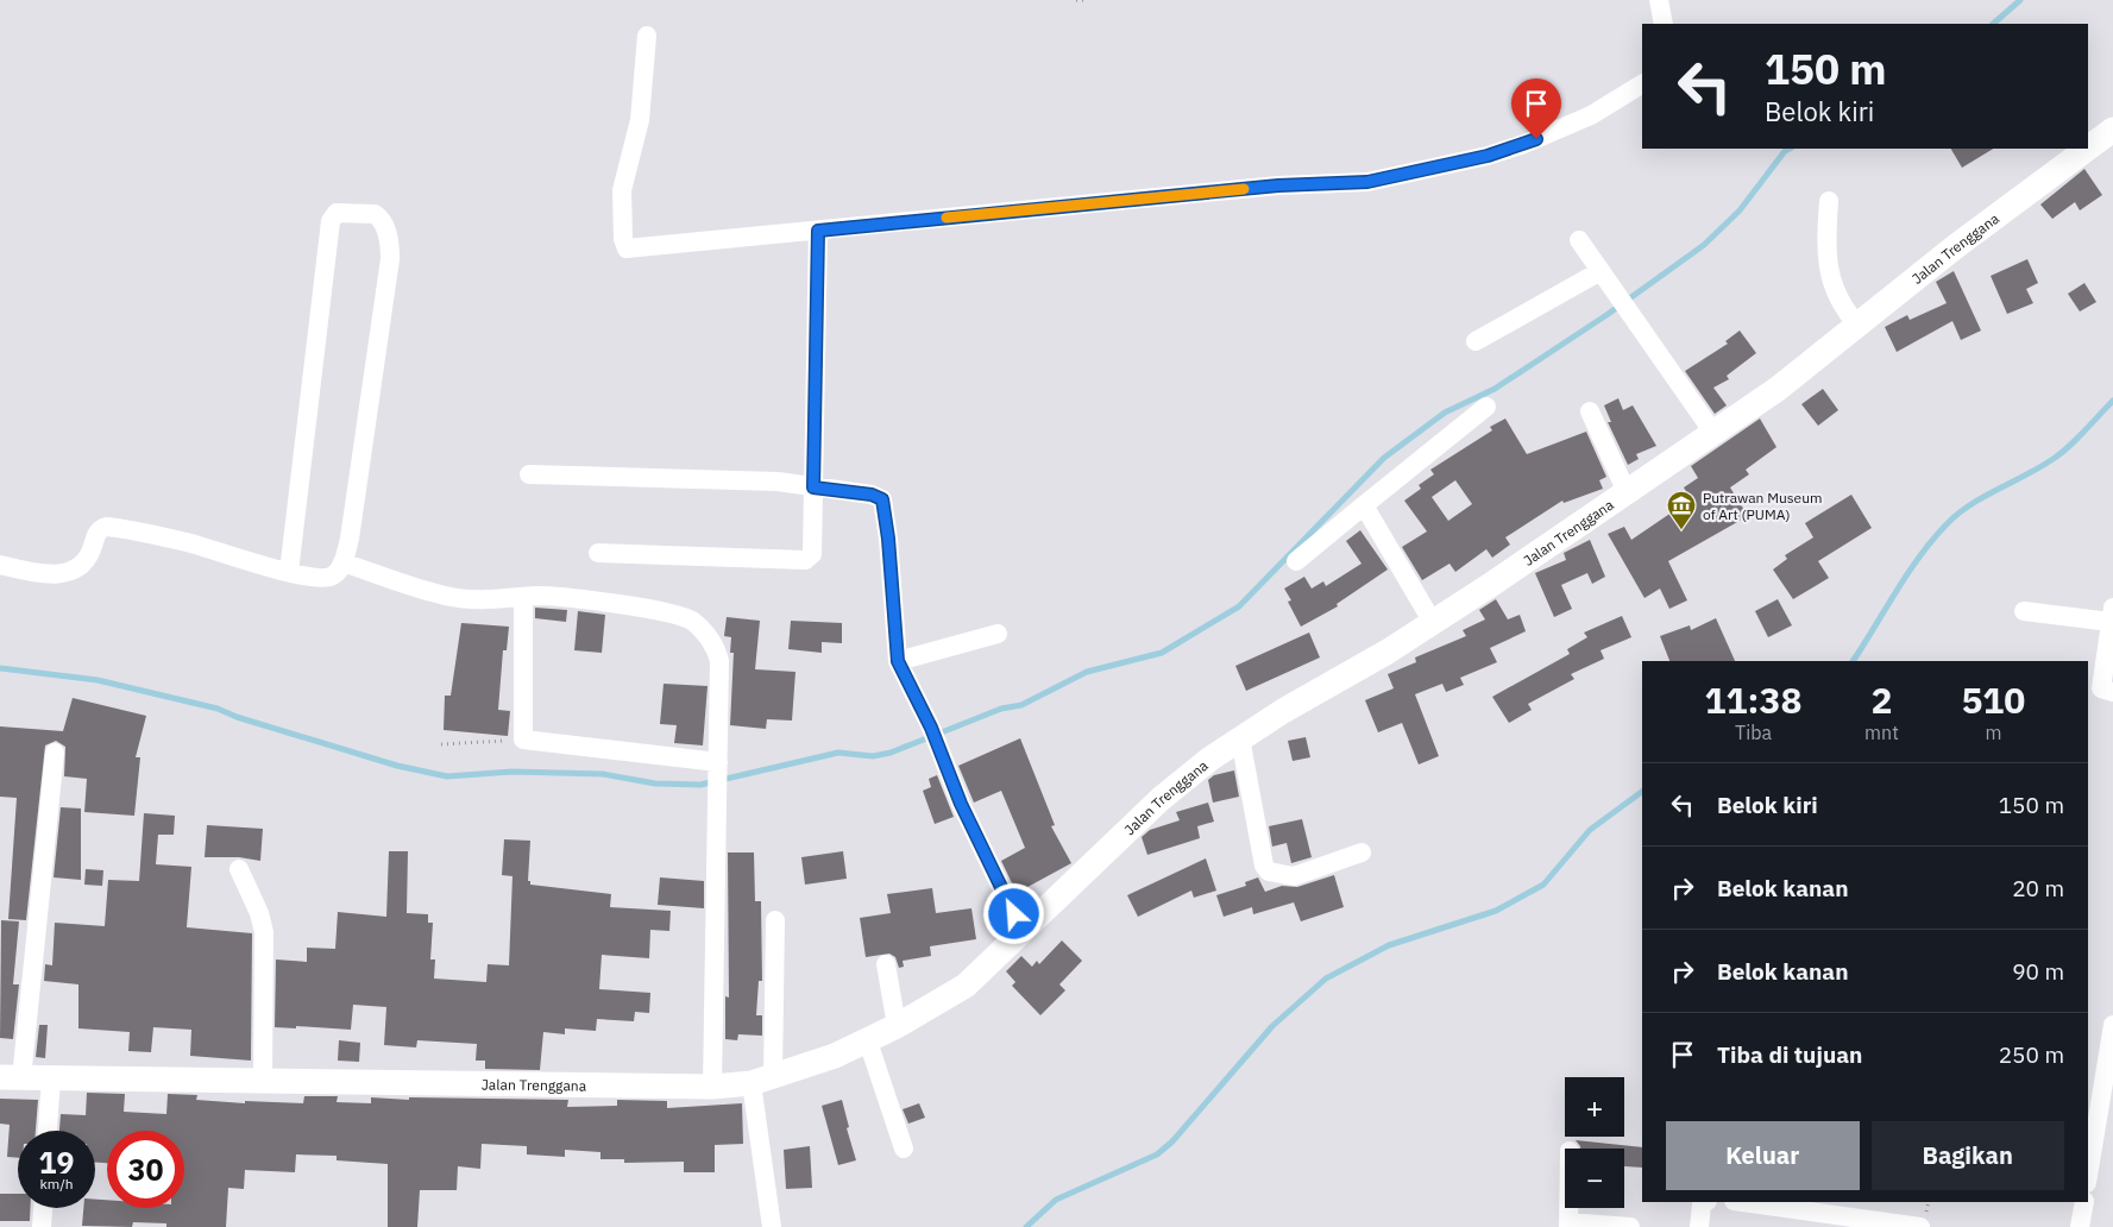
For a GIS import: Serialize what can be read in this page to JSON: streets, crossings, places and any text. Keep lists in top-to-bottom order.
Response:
{
  "streets": {
    "main road": ["Jalan Trenggana"]
  },
  "places": {
    "museum": ["Putrawan Museum of Art (PUMA)"]
  },
  "page": {
    "turn": ["150 m", "Belok kiri"],
    "eta": [
      "11:38",
      "Tiba",
      "2",
      "mnt",
      "510",
      "m"
    ],
    "list": [
      {
        "name": "Belok kiri",
        "value": "150 m"
      },
      {
        "name": "Belok kanan",
        "value": "20 m"
      },
      {
        "name": "Belok kanan",
        "value": "90 m"
      },
      {
        "name": "Tiba di tujuan",
        "value": "250 m"
      }
    ],
    "map_buttons": ["+", "−"],
    "buttons": ["Keluar", "Bagikan"],
    "speed": "19 km/h",
    "limit": "30"
  }
}
